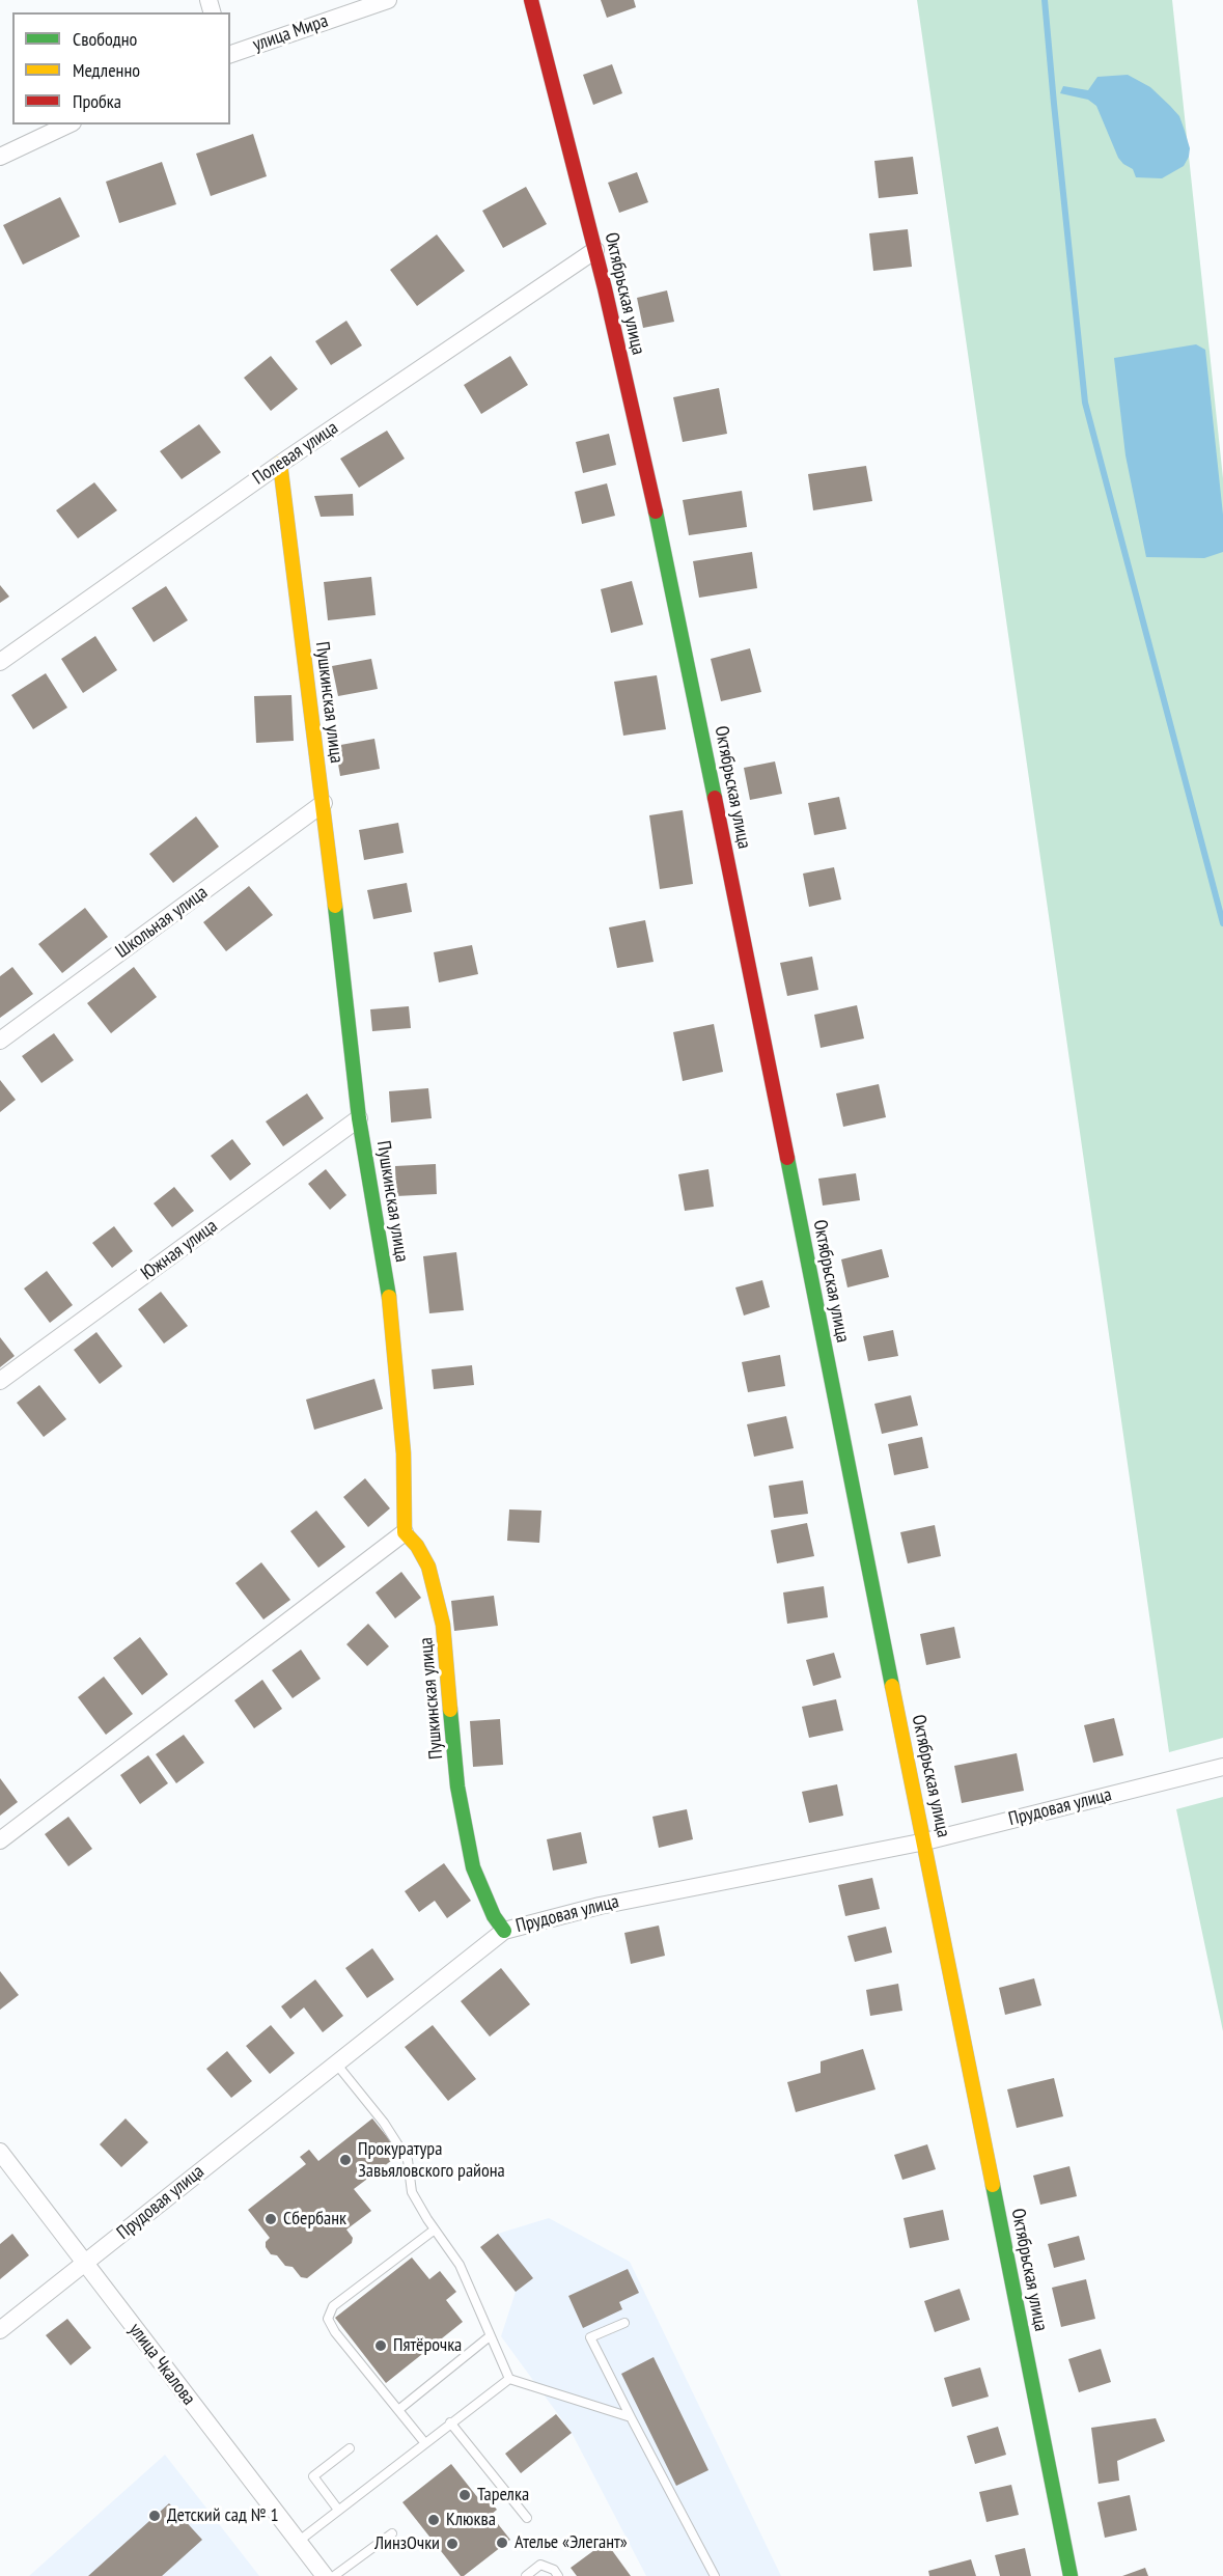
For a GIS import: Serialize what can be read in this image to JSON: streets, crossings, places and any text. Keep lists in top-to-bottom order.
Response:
{
  "streets": {
    "street": [
      "улица Мира",
      "Октябрьская улица",
      "Полевая улица",
      "Пушкинская улица",
      "Школьная улица",
      "Южная улица",
      "Прудовая улица",
      "улица Чкалова"
    ]
  },
  "crossings": [
    ["Октябрьская улица", "Полевая улица"],
    ["Октябрьская улица", "Прудовая улица"],
    ["Полевая улица", "Пушкинская улица"],
    ["Пушкинская улица", "Школьная улица"],
    ["Пушкинская улица", "Южная улица"],
    ["Пушкинская улица", "Прудовая улица"],
    ["Прудовая улица", "улица Чкалова"]
  ],
  "places": [
    "Прокуратура Завьяловского района",
    "Сбербанк",
    "Пятёрочка",
    "Тарелка",
    "Детский сад № 1",
    "Клюква",
    "Ателье «Элегант»",
    "ЛинзОчки"
  ],
  "legend": ["Свободно", "Медленно", "Пробка"]
}
